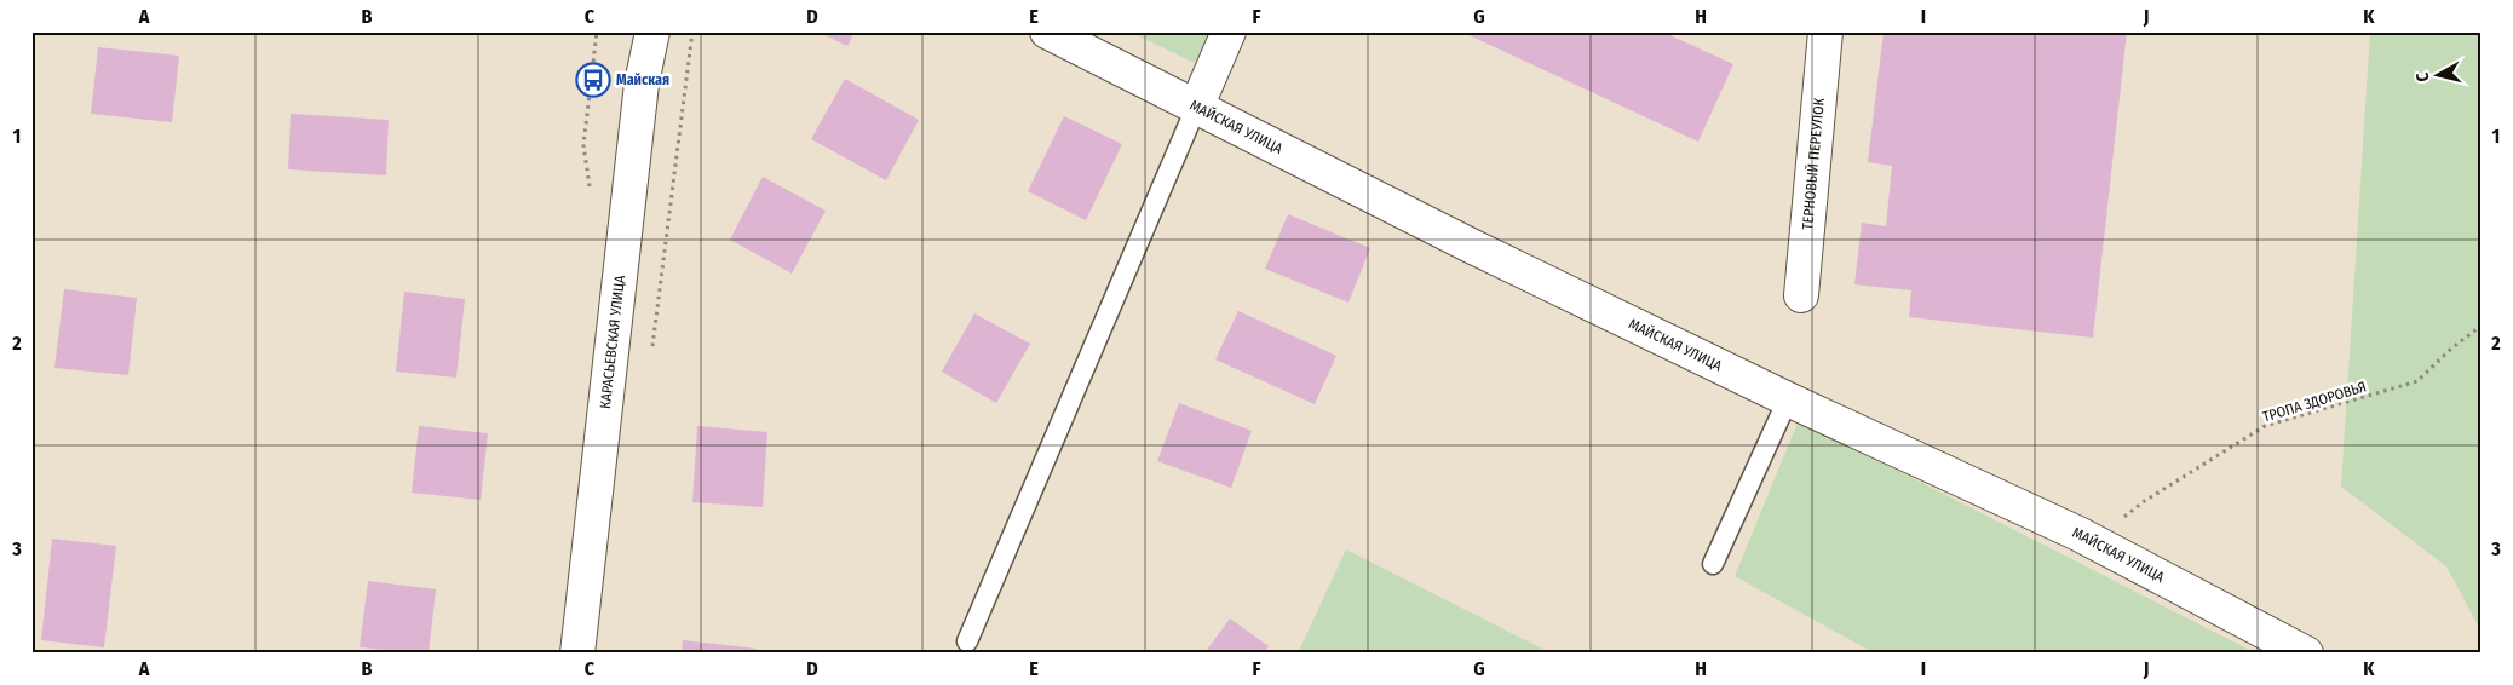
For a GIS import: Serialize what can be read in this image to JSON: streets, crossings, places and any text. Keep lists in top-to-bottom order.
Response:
{
  "streets": {
    "street": ["МАЙСКАЯ УЛИЦА", "ТЕРНОВЫЙ ПЕРЕУЛОК", "КАРАСЬЕВСКАЯ УЛИЦА"],
    "path": ["ТРОПА ЗДОРОВЬЯ"]
  },
  "crossings": [
    ["МАЙСКАЯ УЛИЦА", "ТРОПА ЗДОРОВЬЯ"]
  ],
  "places": {
    "bus stop": ["Майская"]
  },
  "north": "left",
  "grid": {
    "columns": [
      "A",
      "B",
      "C",
      "D",
      "E",
      "F",
      "G",
      "H",
      "I",
      "J",
      "K"
    ],
    "rows": ["1", "2", "3"]
  }
}
